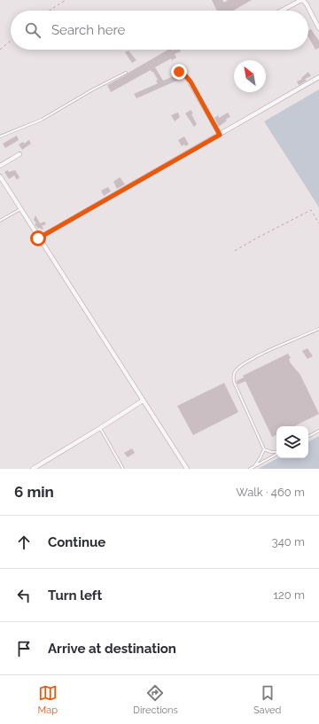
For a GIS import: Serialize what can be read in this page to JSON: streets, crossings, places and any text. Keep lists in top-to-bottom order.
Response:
{
  "north": "top left",
  "page": {
    "search": "Search here",
    "heading": ["6 min", "Walk · 460 m"],
    "list": [
      ["Continue", "340 m"],
      ["Turn left", "120 m"],
      "Arrive at destination"
    ],
    "nav": ["Map", "Directions", "Saved"]
  }
}
